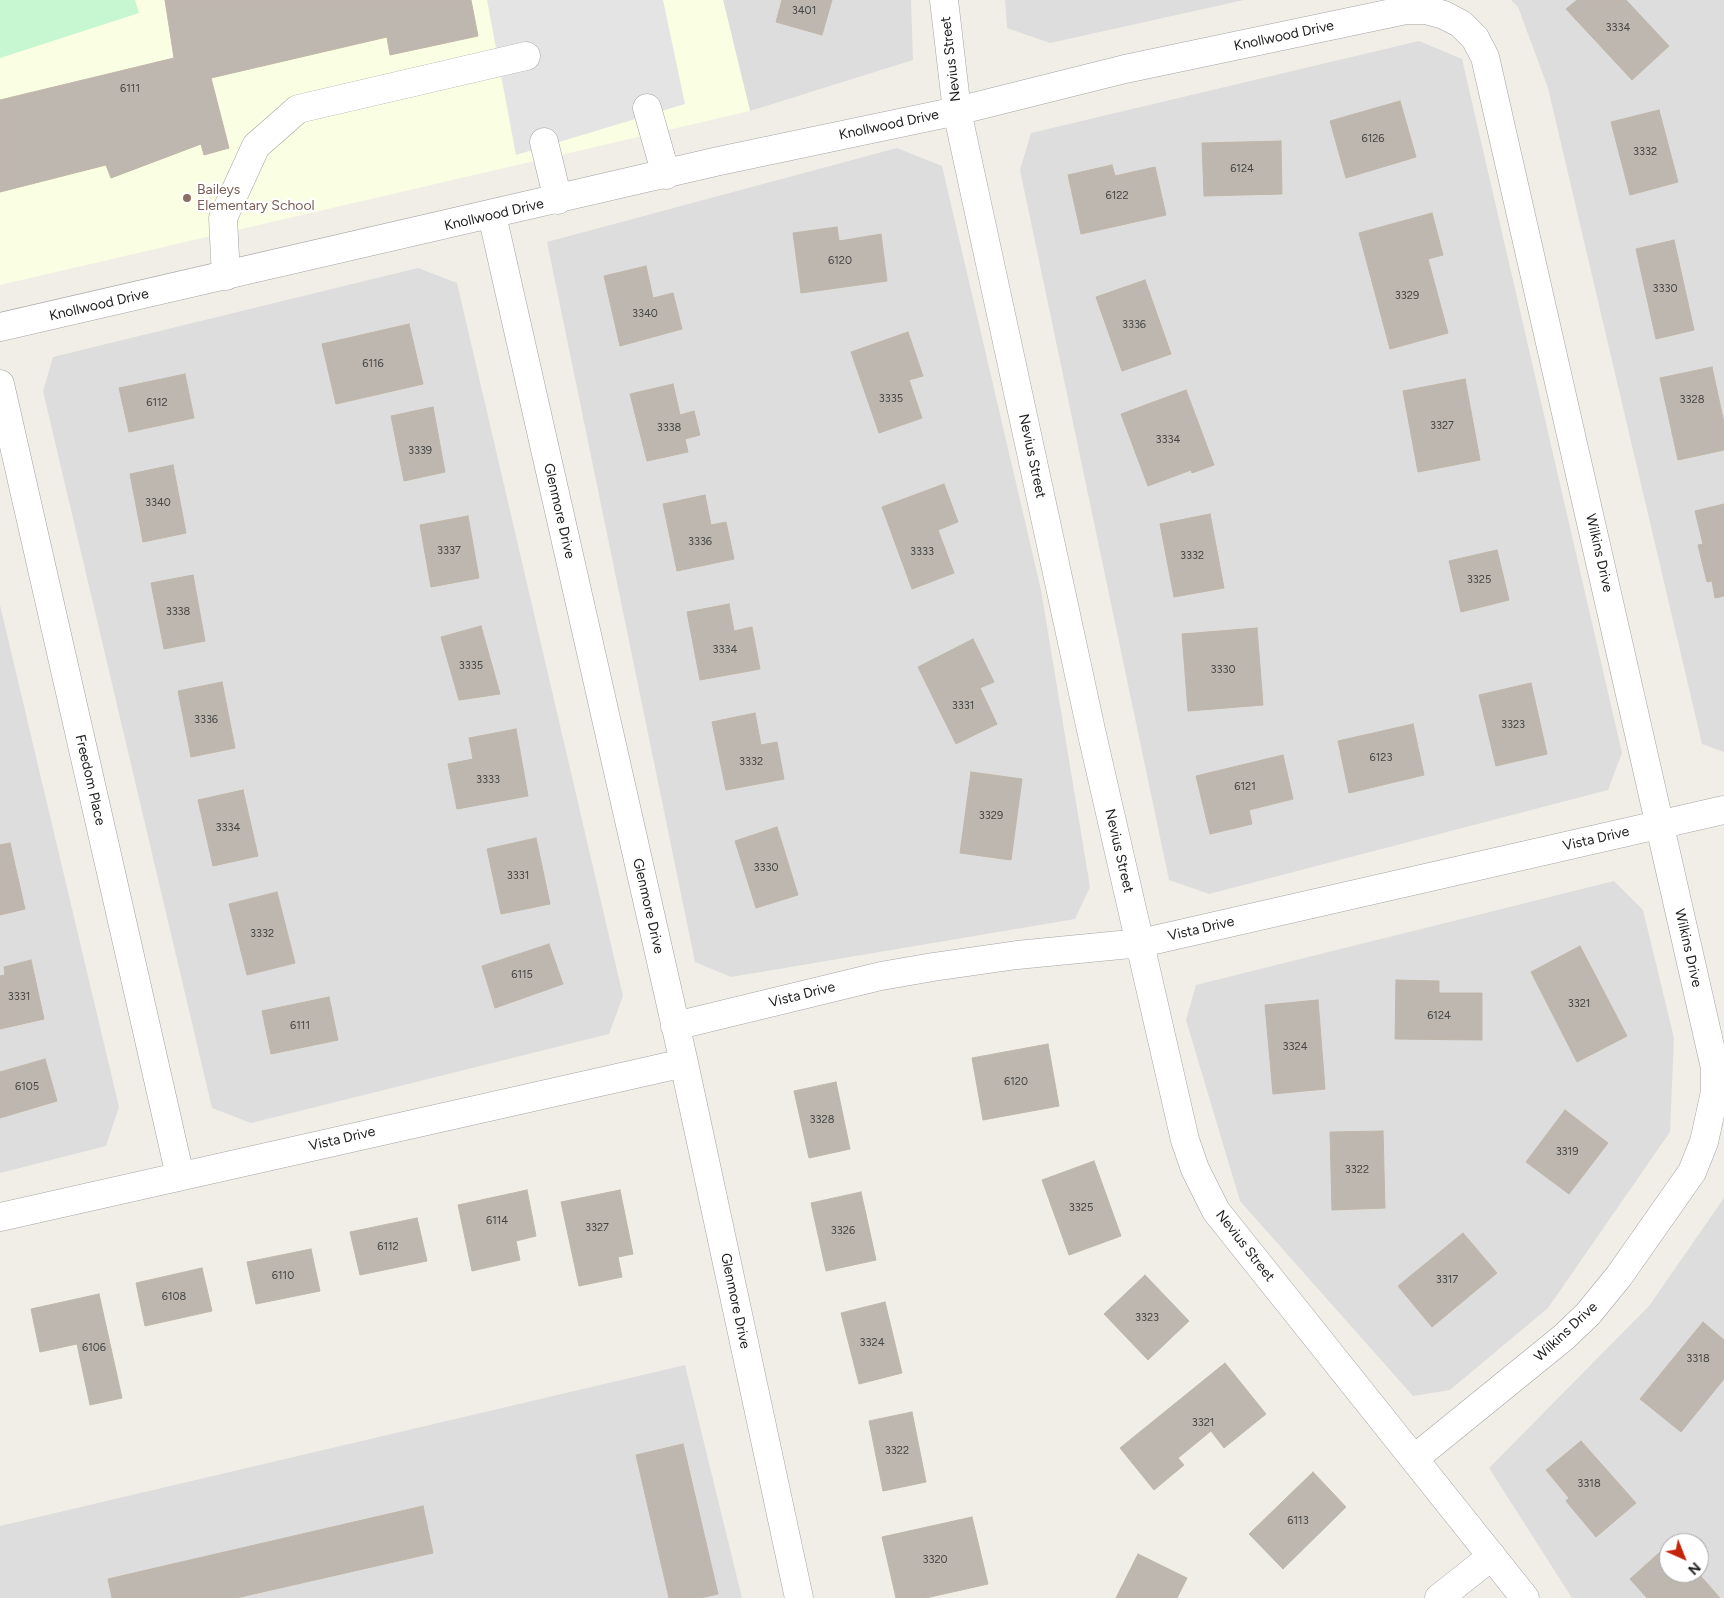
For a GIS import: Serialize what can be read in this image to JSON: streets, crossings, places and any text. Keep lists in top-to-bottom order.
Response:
{
  "streets": {
    "street": [
      "Knollwood Drive",
      "Nevius Street",
      "Glenmore Drive",
      "Wilkins Drive",
      "Freedom Place",
      "Vista Drive"
    ]
  },
  "crossings": [
    ["Knollwood Drive", "Nevius Street"],
    ["Knollwood Drive", "Glenmore Drive"],
    ["Knollwood Drive", "Wilkins Drive"],
    ["Nevius Street", "Wilkins Drive"],
    ["Nevius Street", "Vista Drive"],
    ["Glenmore Drive", "Vista Drive"],
    ["Wilkins Drive", "Vista Drive"],
    ["Freedom Place", "Vista Drive"]
  ],
  "places": ["Baileys Elementary School"],
  "house_numbers": [
    "3401",
    "3334",
    "6111",
    "6126",
    "3332",
    "6124",
    "6122",
    "6120",
    "3330",
    "3329",
    "3340",
    "3336",
    "6116",
    "3335",
    "3328",
    "6112",
    "3327",
    "3338",
    "3334",
    "3339",
    "3340",
    "3336",
    "3337",
    "3333",
    "3332",
    "3325",
    "3338",
    "3334",
    "3335",
    "3330",
    "3331",
    "3336",
    "3323",
    "6123",
    "3332",
    "3333",
    "6121",
    "3329",
    "3334",
    "3330",
    "3331",
    "3332",
    "6115",
    "3331",
    "3321",
    "6124",
    "6111",
    "3324",
    "6120",
    "6105",
    "3328",
    "3319",
    "3322",
    "3325",
    "6114",
    "3327",
    "3326",
    "6112",
    "6110",
    "3317",
    "6108",
    "3323",
    "3324",
    "6106",
    "3318",
    "3321",
    "3322",
    "3318",
    "6113",
    "3320"
  ],
  "north": "bottom right"
}
